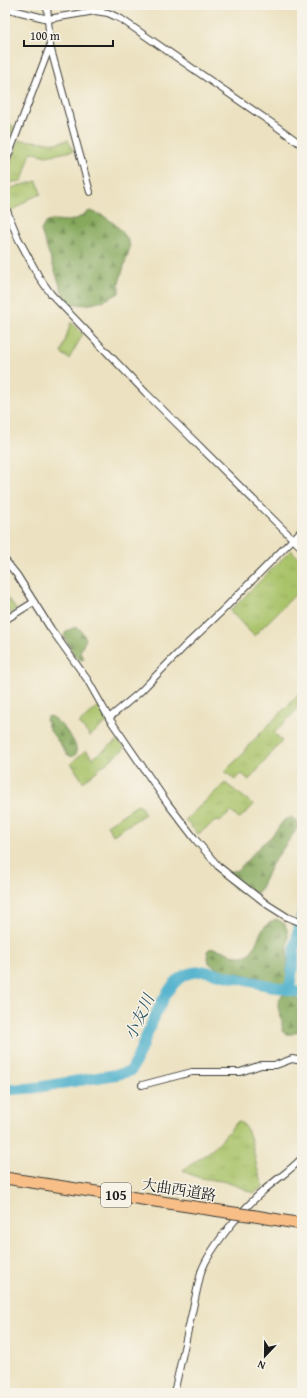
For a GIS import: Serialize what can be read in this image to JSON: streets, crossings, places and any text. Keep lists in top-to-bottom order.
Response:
{
  "streets": {
    "highway": ["大曲西道路", "105"]
  },
  "water": ["小友川"],
  "scale_bar": "100 m",
  "north": "bottom"
}
